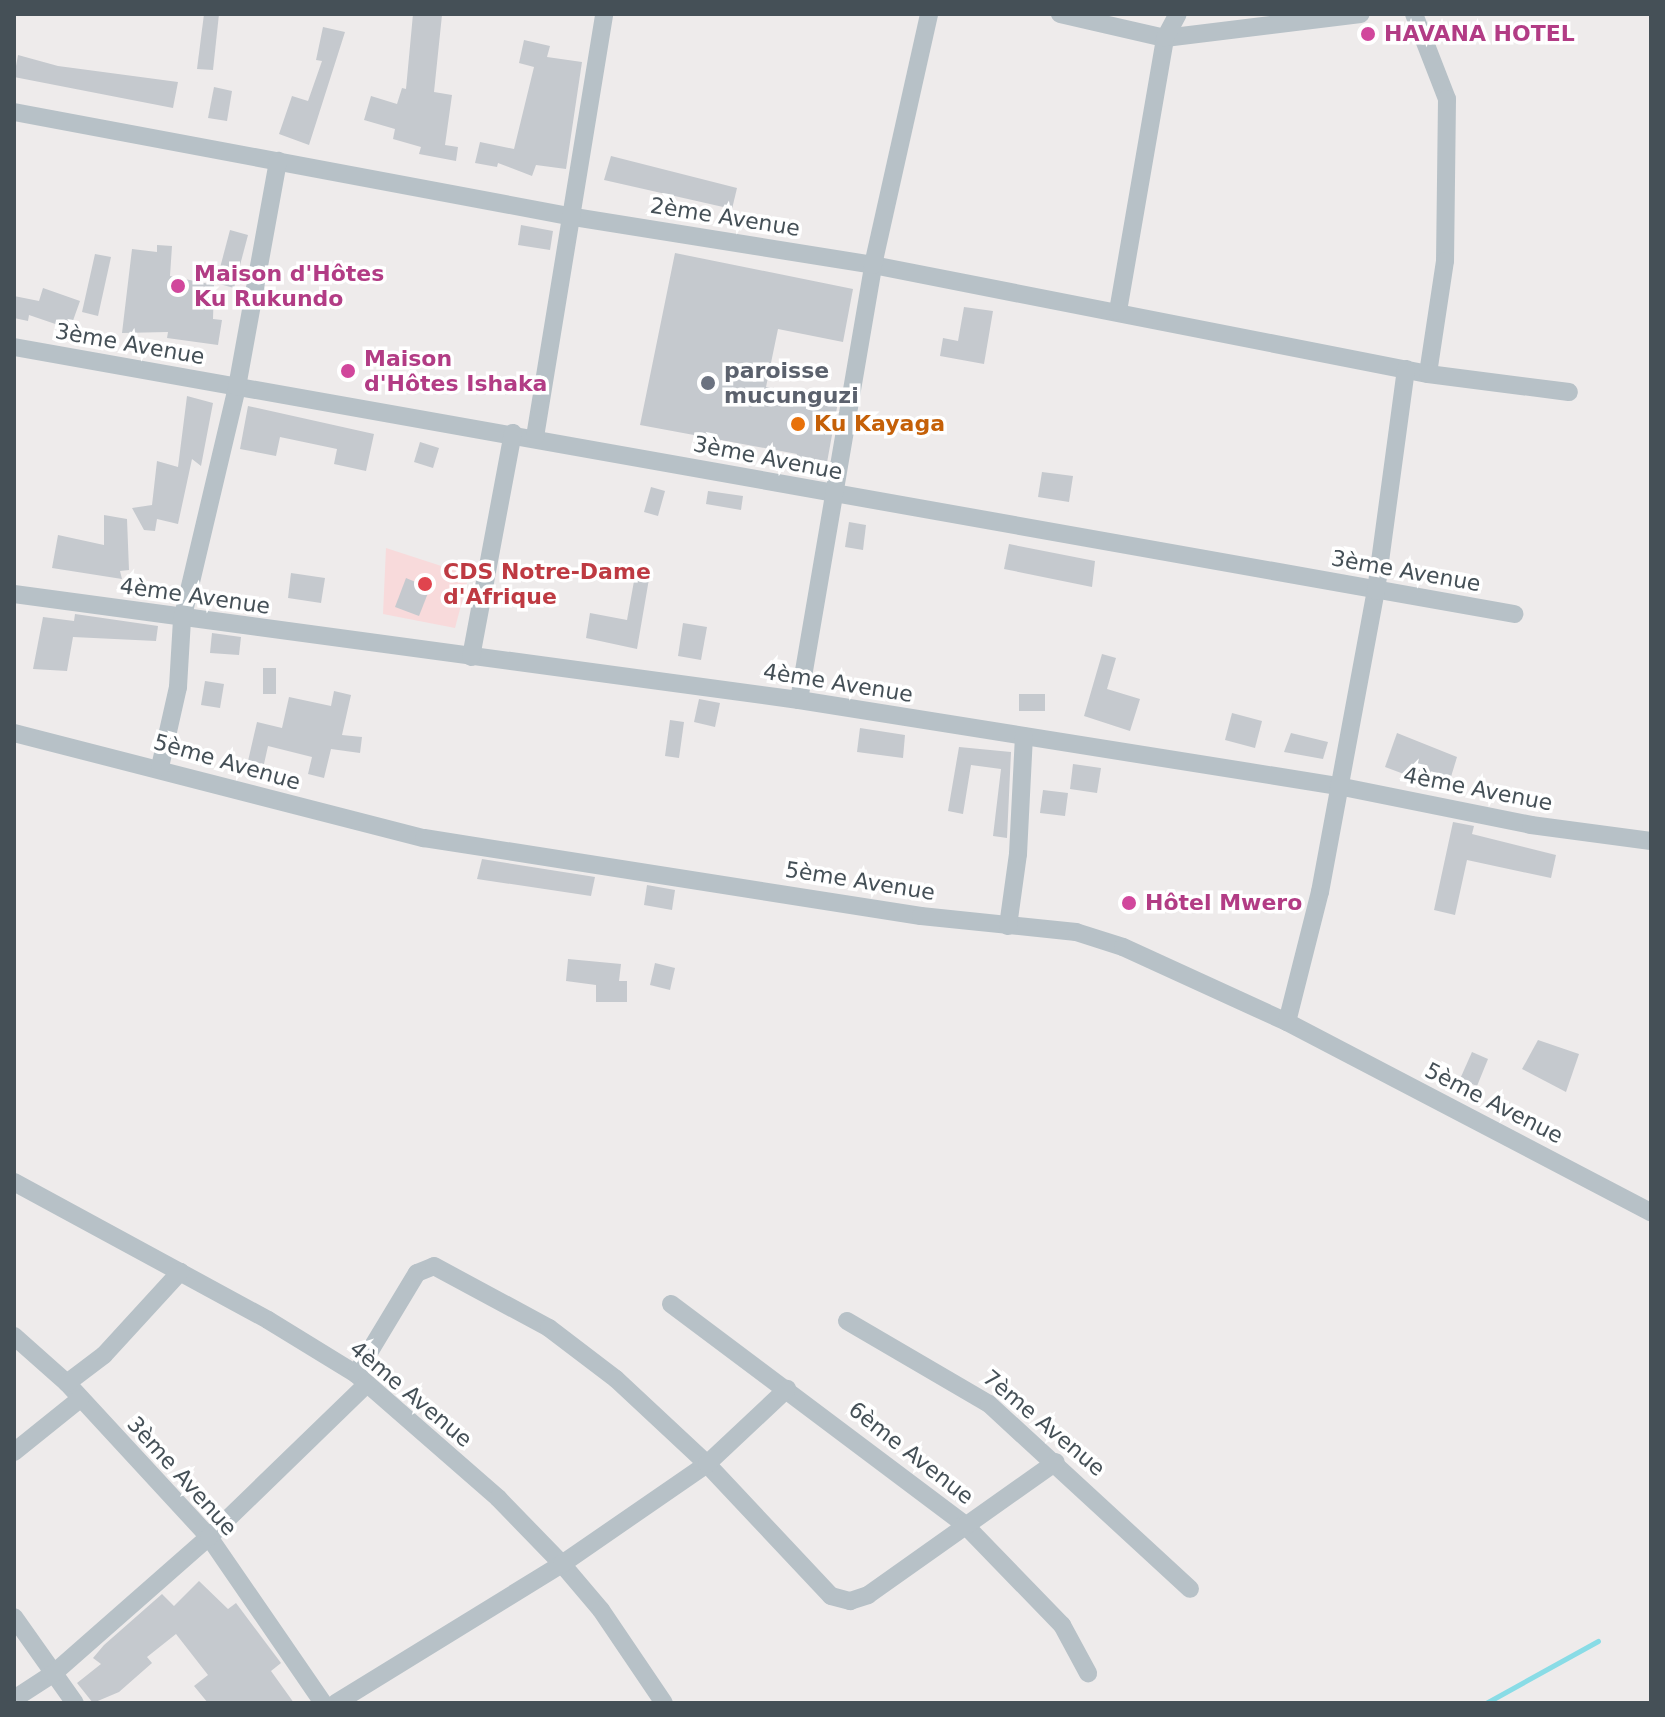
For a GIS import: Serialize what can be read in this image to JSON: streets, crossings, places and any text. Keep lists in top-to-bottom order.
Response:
{
  "streets": {
    "street": [
      "2ème Avenue",
      "3ème Avenue",
      "4ème Avenue",
      "5ème Avenue",
      "7ème Avenue",
      "6ème Avenue"
    ]
  },
  "places": [
    "HAVANA HOTEL",
    "Maison d'Hôtes Ku Rukundo",
    "Maison d'Hôtes Ishaka",
    "paroisse mucunguzi",
    "Ku Kayaga",
    "CDS Notre-Dame d'Afrique",
    "Hôtel Mwero"
  ]
}
